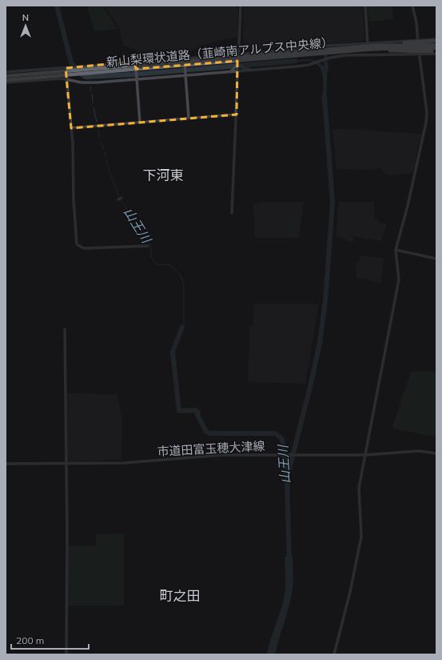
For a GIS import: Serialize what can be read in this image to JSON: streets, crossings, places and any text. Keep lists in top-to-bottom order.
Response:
{
  "streets": {
    "highway": ["新山梨環状道路（韮崎南アルプス中央線）"],
    "street": ["市道田富玉穂大津線"]
  },
  "districts": ["下河東", "町之田"],
  "water": ["山王川"],
  "scale_bar": "200 m",
  "north": "top"
}
